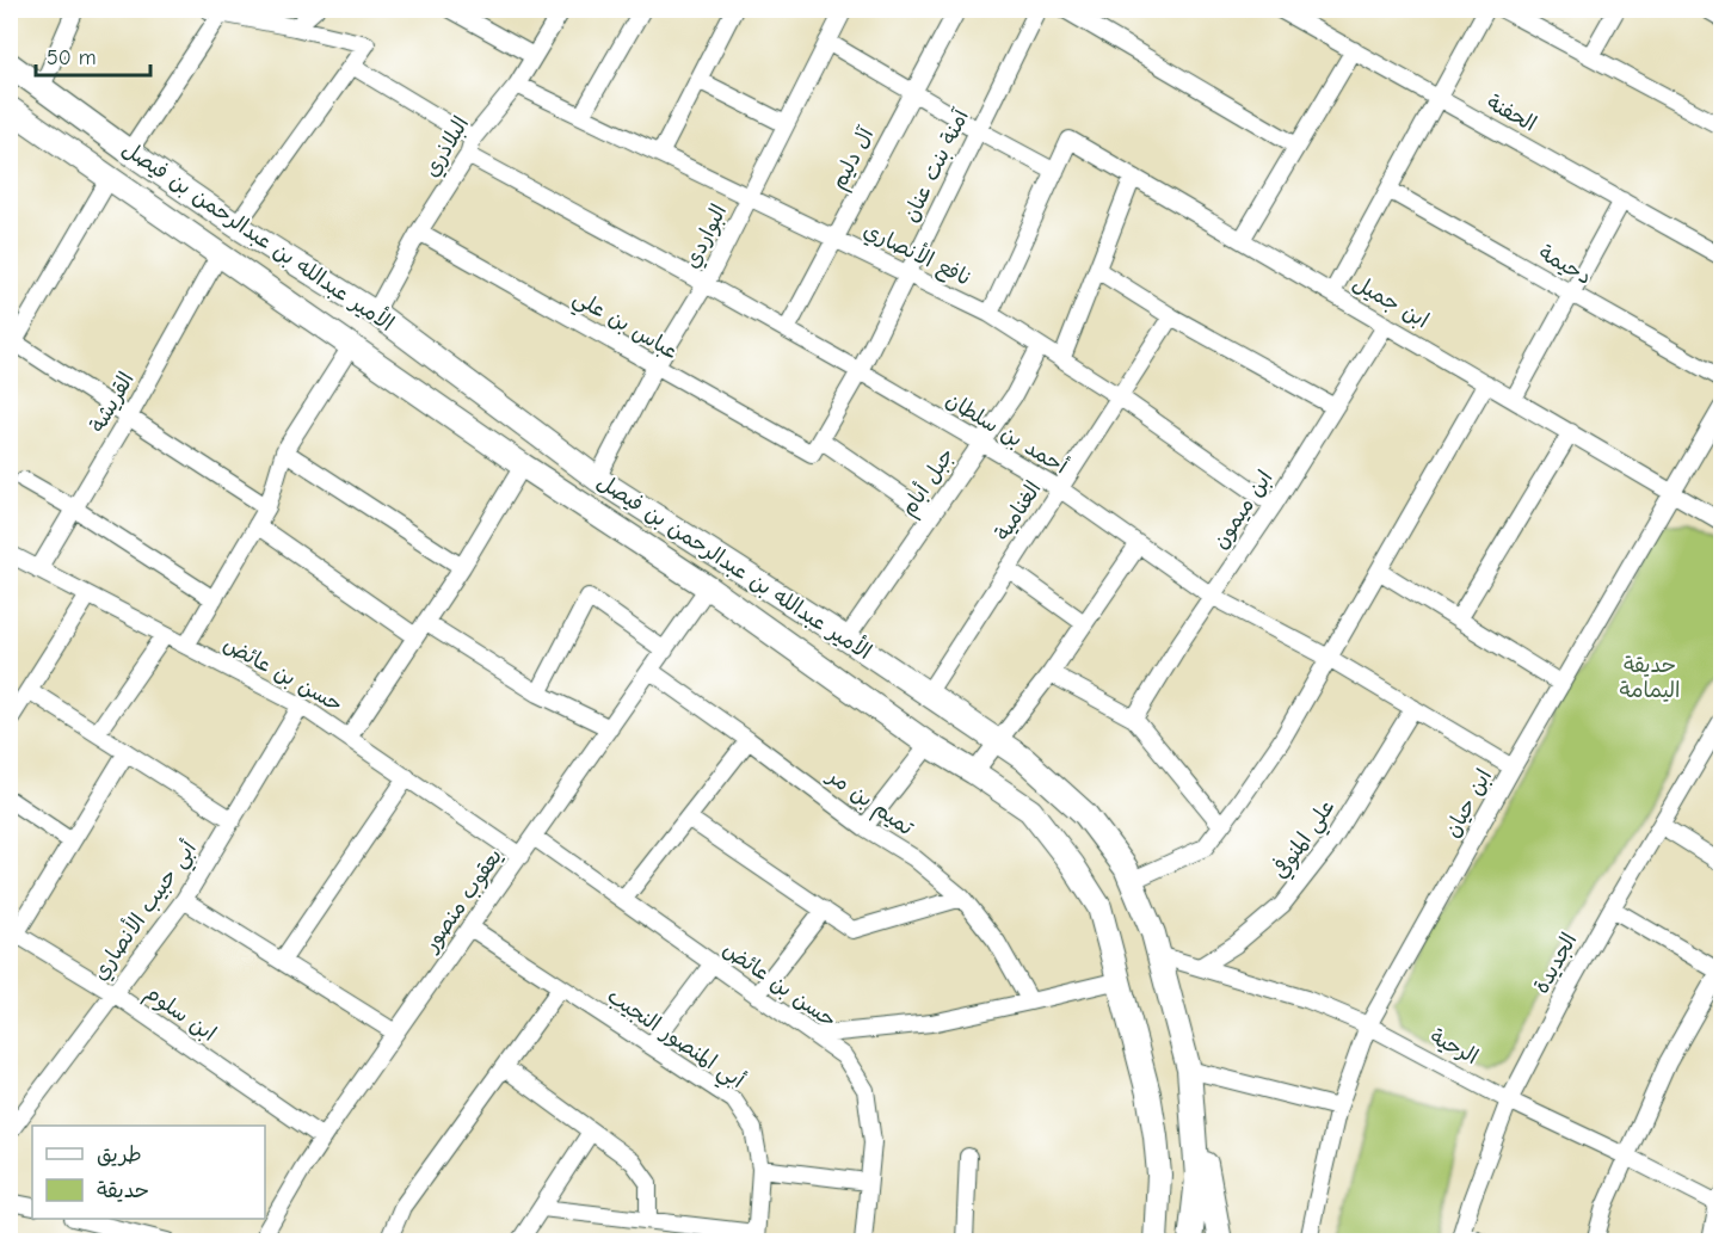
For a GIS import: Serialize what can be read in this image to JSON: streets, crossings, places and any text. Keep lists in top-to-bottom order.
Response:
{
  "streets": {
    "main road": ["الأمير عبدالله بن عبدالرحمن بن فيصل"],
    "street": [
      "الحفنة",
      "البلاذري",
      "آل دليم",
      "آمنة بنت عنان",
      "البواردي",
      "نافع الأنصاري",
      "دحيمة",
      "ابن جميل",
      "عباس بن علي",
      "القريشة",
      "أحمد بن سلطان",
      "جبل أبام",
      "ابن ميمون",
      "الغنامية",
      "حسن بن عائض",
      "تميم بن مر",
      "ابن حيان",
      "علي المنوفي",
      "يعقوب منصور",
      "أبي حبيب الأنصاري",
      "الجديدة",
      "ابن سلوم",
      "أبي المنصور النجيب",
      "الرحية"
    ]
  },
  "crossings": [
    ["البلاذري", "الأمير عبدالله بن عبدالرحمن بن فيصل"],
    ["البلاذري", "نافع الأنصاري"],
    ["البلاذري", "عباس بن علي"],
    ["البلاذري", "أحمد بن سلطان"],
    ["آل دليم", "نافع الأنصاري"],
    ["آل دليم", "أحمد بن سلطان"],
    ["آمنة بنت عنان", "نافع الأنصاري"],
    ["آمنة بنت عنان", "عباس بن علي"],
    ["آمنة بنت عنان", "أحمد بن سلطان"],
    ["الأمير عبدالله بن عبدالرحمن بن فيصل", "البواردي"],
    ["الأمير عبدالله بن عبدالرحمن بن فيصل", "القريشة"],
    ["الأمير عبدالله بن عبدالرحمن بن فيصل", "جبل أبام"],
    ["الأمير عبدالله بن عبدالرحمن بن فيصل", "الغنامية"],
    ["الأمير عبدالله بن عبدالرحمن بن فيصل", "يعقوب منصور"],
    ["الأمير عبدالله بن عبدالرحمن بن فيصل", "الرحية"],
    ["البواردي", "نافع الأنصاري"],
    ["البواردي", "عباس بن علي"],
    ["البواردي", "أحمد بن سلطان"],
    ["نافع الأنصاري", "ابن جميل"],
    ["نافع الأنصاري", "جبل أبام"],
    ["نافع الأنصاري", "ابن ميمون"],
    ["نافع الأنصاري", "الغنامية"],
    ["ابن جميل", "ابن ميمون"],
    ["ابن جميل", "ابن حيان"],
    ["القريشة", "حسن بن عائض"],
    ["أحمد بن سلطان", "جبل أبام"],
    ["أحمد بن سلطان", "ابن ميمون"],
    ["أحمد بن سلطان", "الغنامية"],
    ["أحمد بن سلطان", "ابن حيان"],
    ["أحمد بن سلطان", "علي المنوفي"],
    ["حسن بن عائض", "يعقوب منصور"],
    ["حسن بن عائض", "أبي حبيب الأنصاري"],
    ["تميم بن مر", "يعقوب منصور"],
    ["ابن حيان", "الرحية"],
    ["علي المنوفي", "الرحية"],
    ["يعقوب منصور", "ابن سلوم"],
    ["يعقوب منصور", "أبي المنصور النجيب"],
    ["أبي حبيب الأنصاري", "ابن سلوم"],
    ["الجديدة", "الرحية"]
  ],
  "parks": ["حديقة اليمامة"],
  "legend": ["طريق", "حديقة"],
  "scale_bar": "50 m"
}
